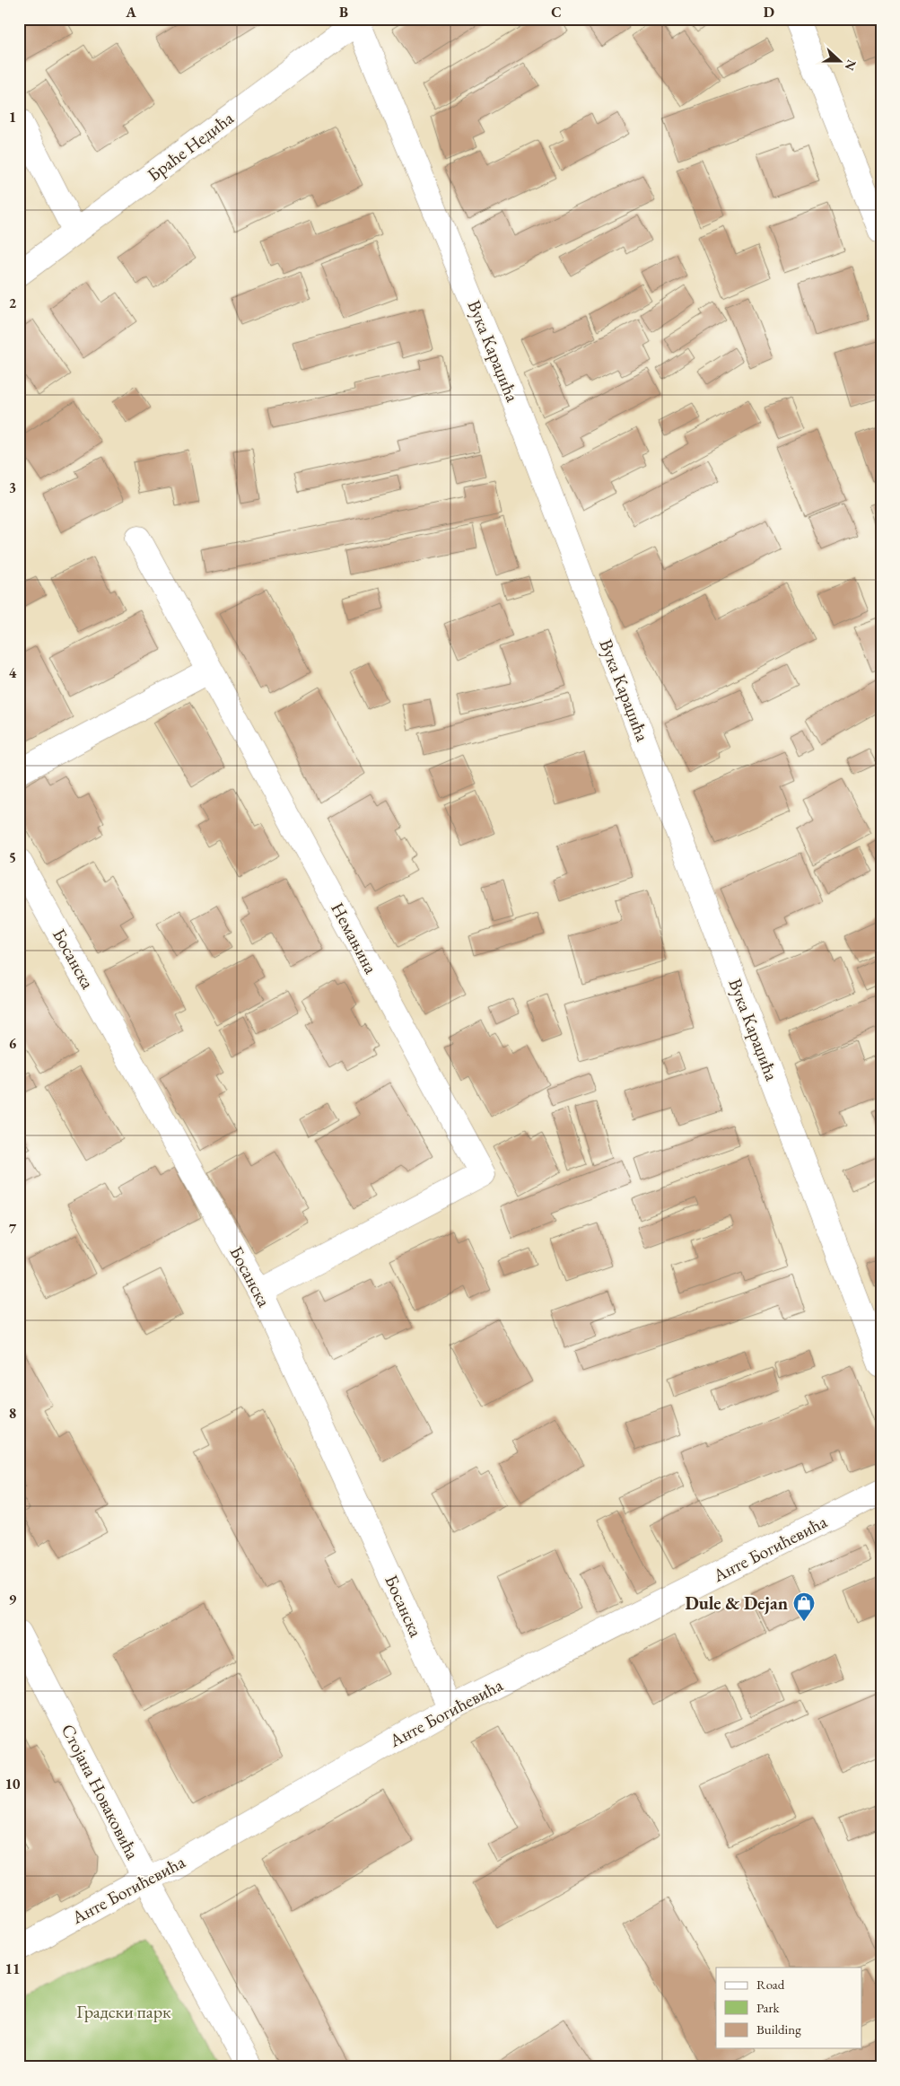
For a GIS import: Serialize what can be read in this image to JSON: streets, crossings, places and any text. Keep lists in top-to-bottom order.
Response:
{
  "streets": {
    "street": [
      "Браће Недића",
      "Вука Караџића",
      "Немањина",
      "Босанска",
      "Анте Богићевића",
      "Стојана Новаковића"
    ]
  },
  "crossings": [
    ["Браће Недића", "Вука Караџића"],
    ["Немањина", "Босанска"],
    ["Босанска", "Анте Богићевића"],
    ["Анте Богићевића", "Стојана Новаковића"]
  ],
  "parks": ["Градски парк"],
  "places": {
    "shop": ["Dule & Dejan"]
  },
  "legend": ["Road", "Park", "Building"],
  "north": "right",
  "grid": {
    "columns": [
      "A",
      "B",
      "C",
      "D"
    ],
    "rows": [
      "1",
      "2",
      "3",
      "4",
      "5",
      "6",
      "7",
      "8",
      "9",
      "10",
      "11"
    ]
  }
}
